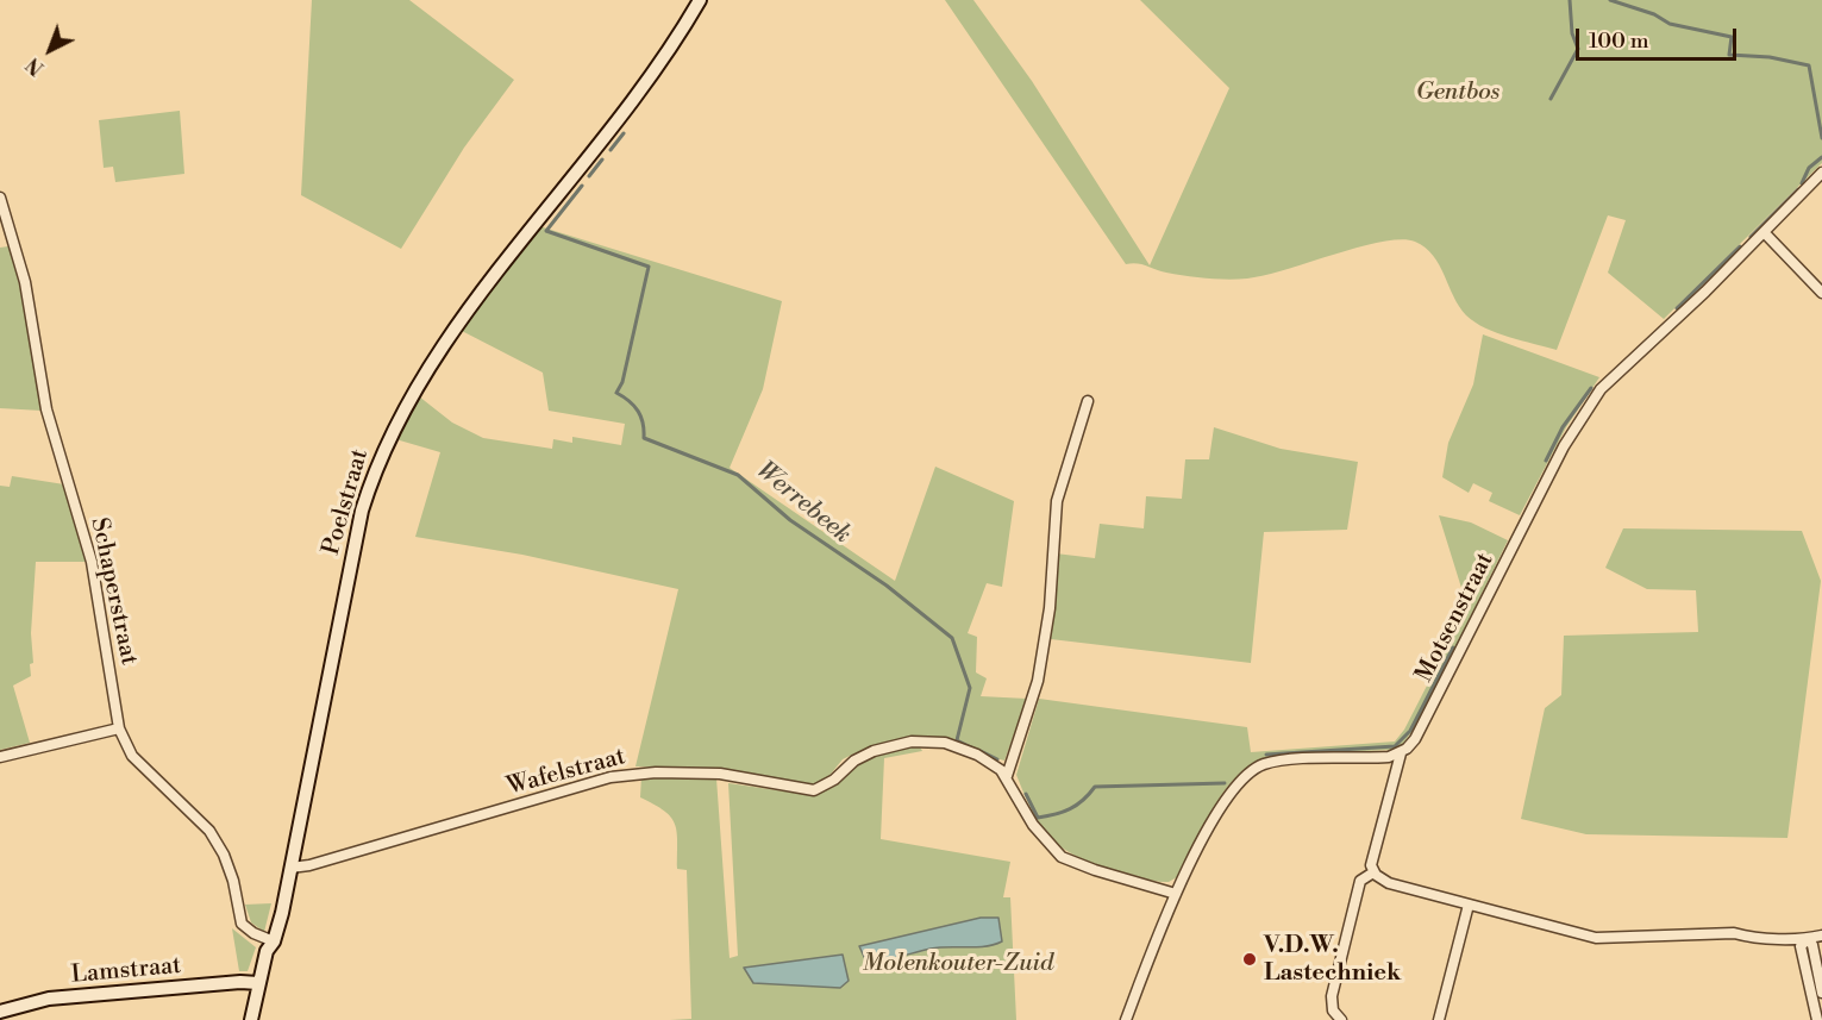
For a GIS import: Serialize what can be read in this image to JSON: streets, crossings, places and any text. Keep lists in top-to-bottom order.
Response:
{
  "streets": {
    "street": [
      "Poelstraat",
      "Schaperstraat",
      "Motsenstraat",
      "Wafelstraat",
      "Lamstraat"
    ]
  },
  "crossings": [
    ["Poelstraat", "Schaperstraat"],
    ["Poelstraat", "Wafelstraat"],
    ["Poelstraat", "Lamstraat"]
  ],
  "water": ["Werrebeek"],
  "parks": ["Gentbos", "Molenkouter-Zuid"],
  "places": ["V.D.W. Lastechniek"],
  "scale_bar": "100 m",
  "north": "bottom left"
}
